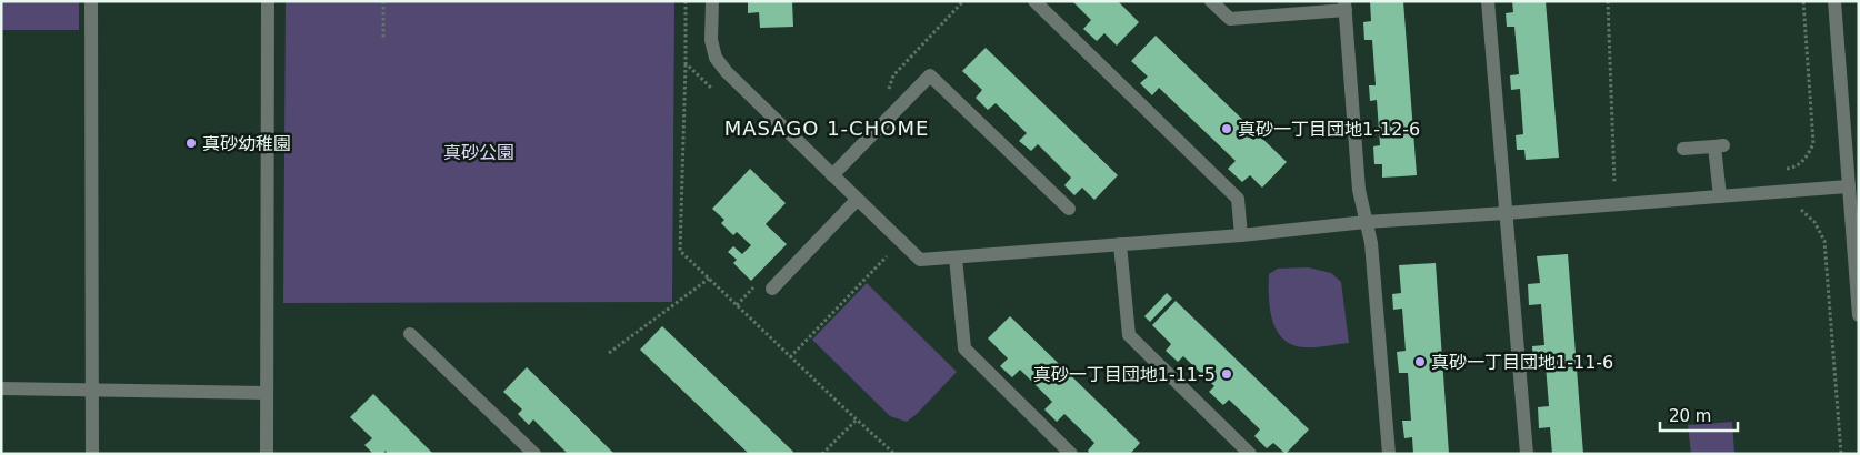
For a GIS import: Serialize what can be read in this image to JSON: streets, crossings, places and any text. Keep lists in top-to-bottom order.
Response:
{
  "districts": ["MASAGO 1-CHOME"],
  "parks": ["真砂公園"],
  "places": [
    "真砂一丁目団地1-12-6",
    "真砂幼稚園",
    "真砂一丁目団地1-11-6",
    "真砂一丁目団地1-11-5"
  ],
  "scale_bar": "20 m"
}
